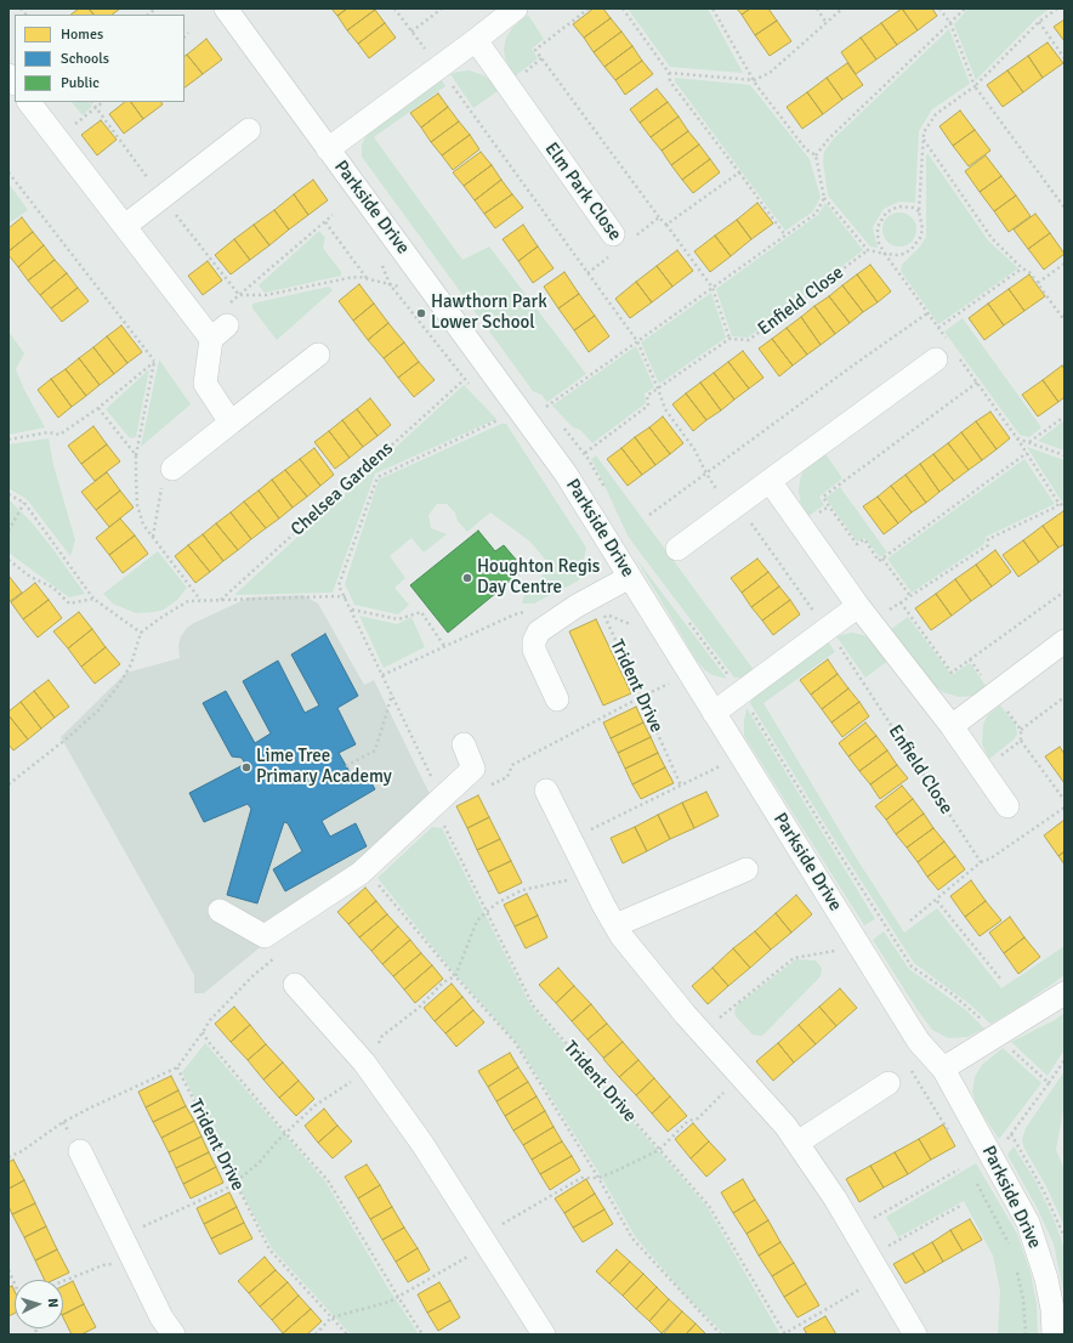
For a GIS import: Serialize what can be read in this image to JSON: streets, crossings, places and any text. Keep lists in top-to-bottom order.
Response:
{
  "streets": {
    "street": ["Elm Park Close", "Parkside Drive"],
    "path": ["Enfield Close", "Chelsea Gardens", "Trident Drive"]
  },
  "places": ["Hawthorn Park Lower School", "Houghton Regis Day Centre", "Lime Tree Primary Academy"],
  "legend": ["Homes", "Schools", "Public"],
  "north": "right"
}
